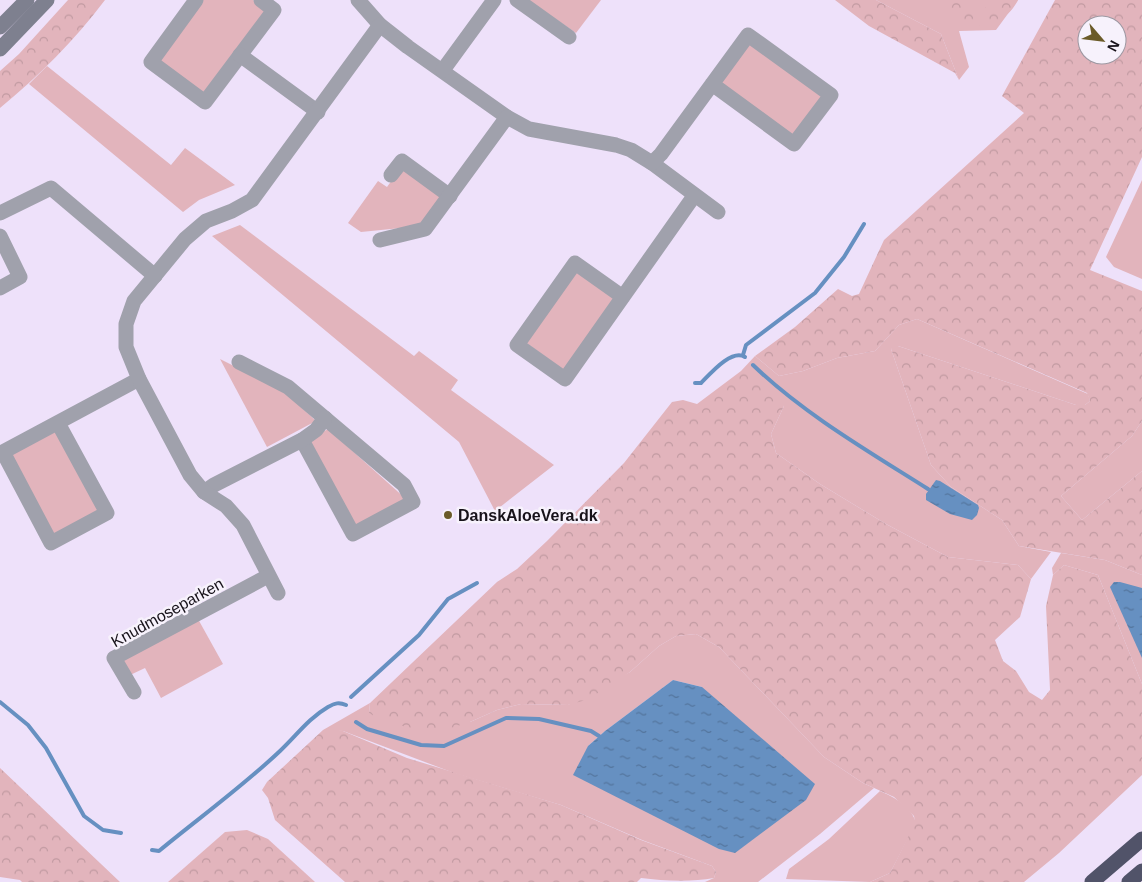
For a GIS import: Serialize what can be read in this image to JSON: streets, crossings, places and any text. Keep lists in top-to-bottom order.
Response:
{
  "streets": {
    "street": ["Knudmoseparken"]
  },
  "places": ["DanskAloeVera.dk"],
  "north": "bottom right"
}
